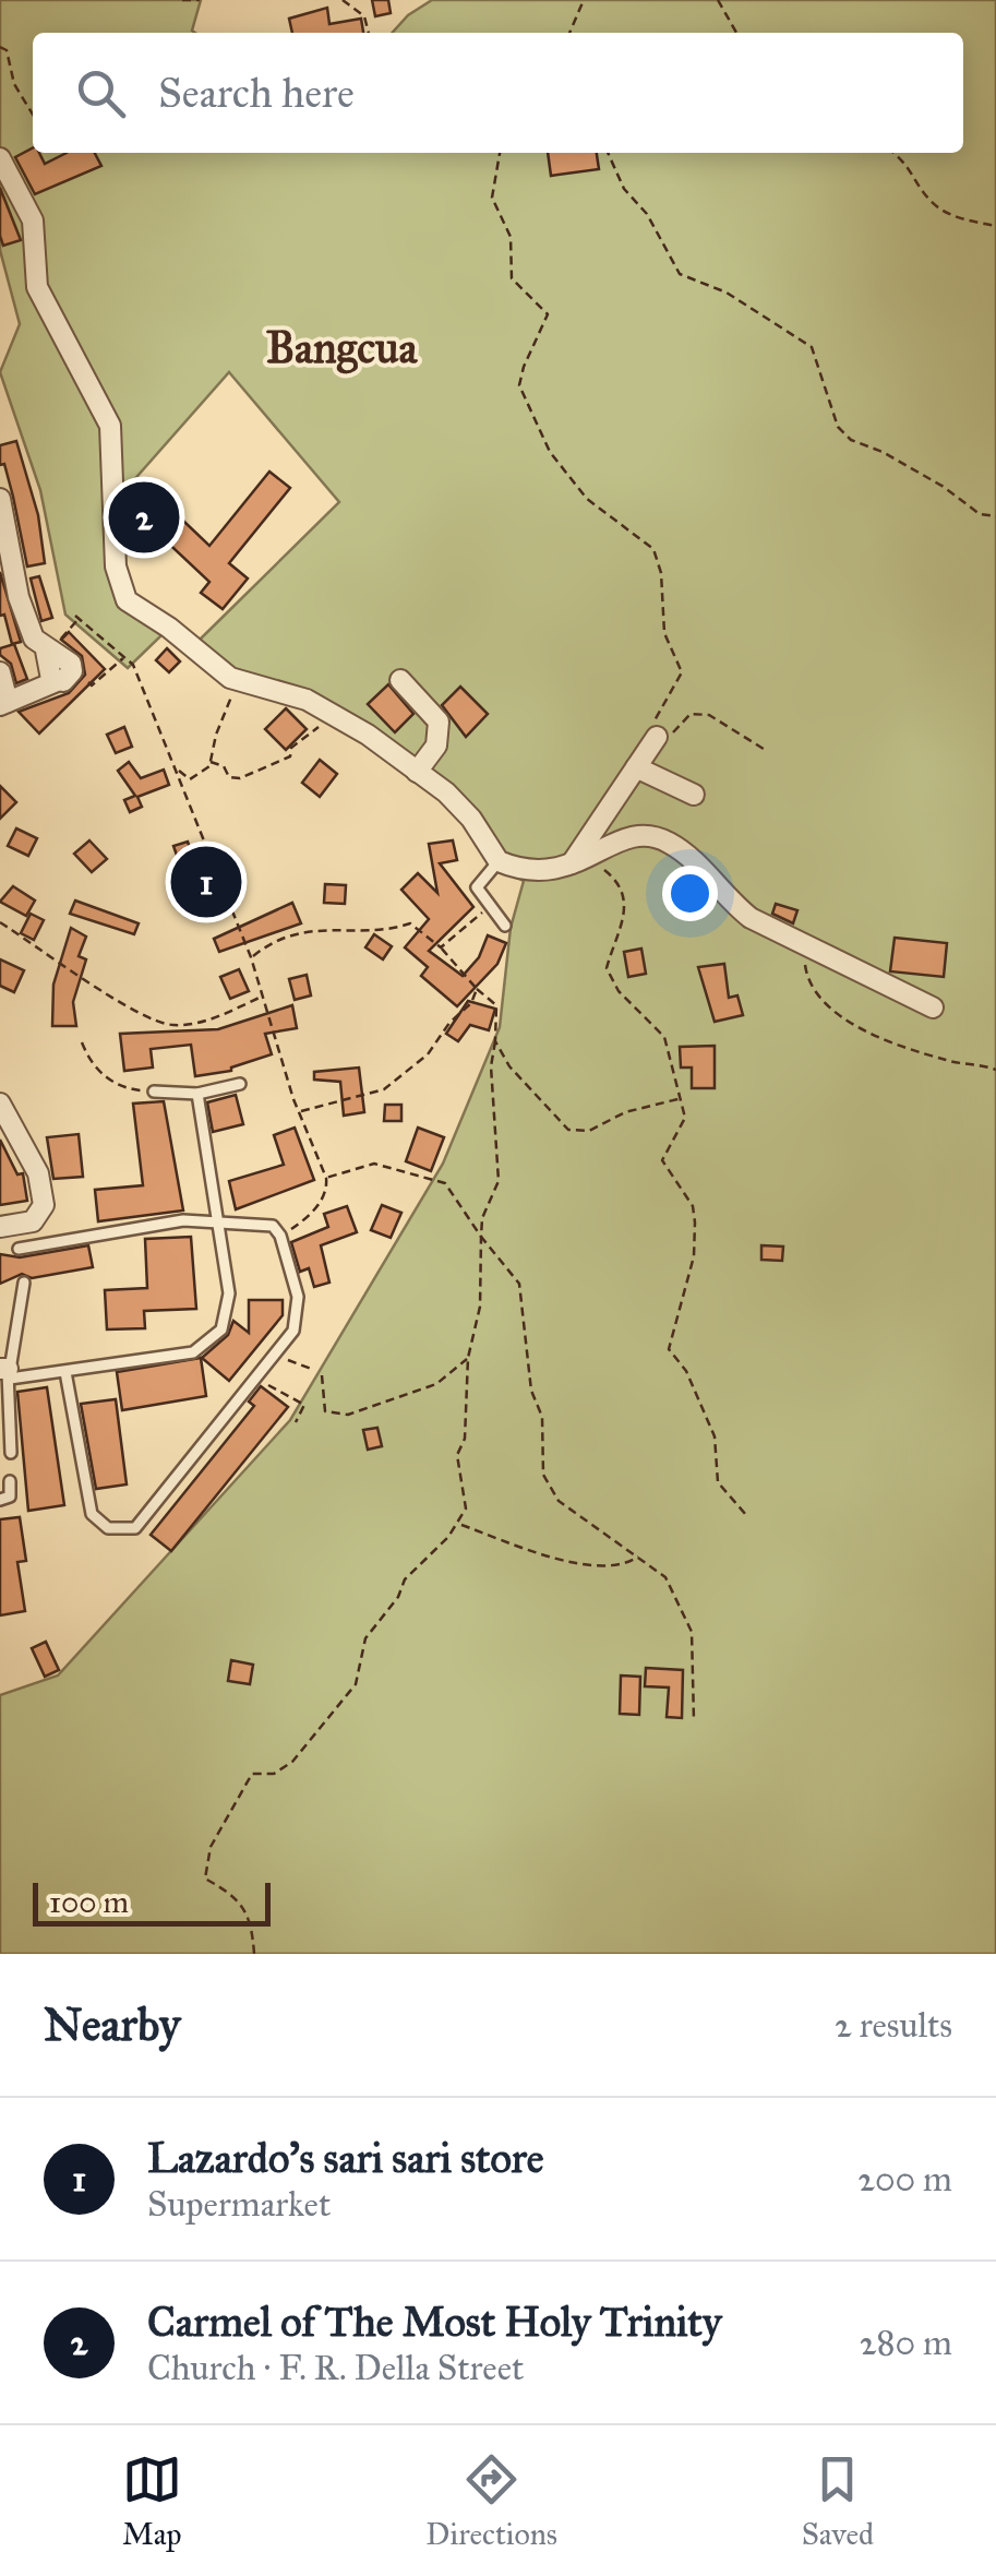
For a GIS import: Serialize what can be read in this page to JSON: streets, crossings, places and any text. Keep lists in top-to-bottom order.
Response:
{
  "districts": ["Bangcua"],
  "scale_bar": "100 m",
  "page": {
    "search": "Search here",
    "pins": ["2", "1"],
    "scale": "100 m",
    "heading": ["Nearby", "2 results"],
    "list": [
      {
        "mark": "1",
        "name": "Lazardo’s sari sari store",
        "note": "Supermarket",
        "value": "200 m"
      },
      {
        "mark": "2",
        "name": "Carmel of The Most Holy Trinity",
        "note": "Church · F. R. Della Street",
        "value": "280 m"
      }
    ],
    "nav": ["Map", "Directions", "Saved"]
  }
}
